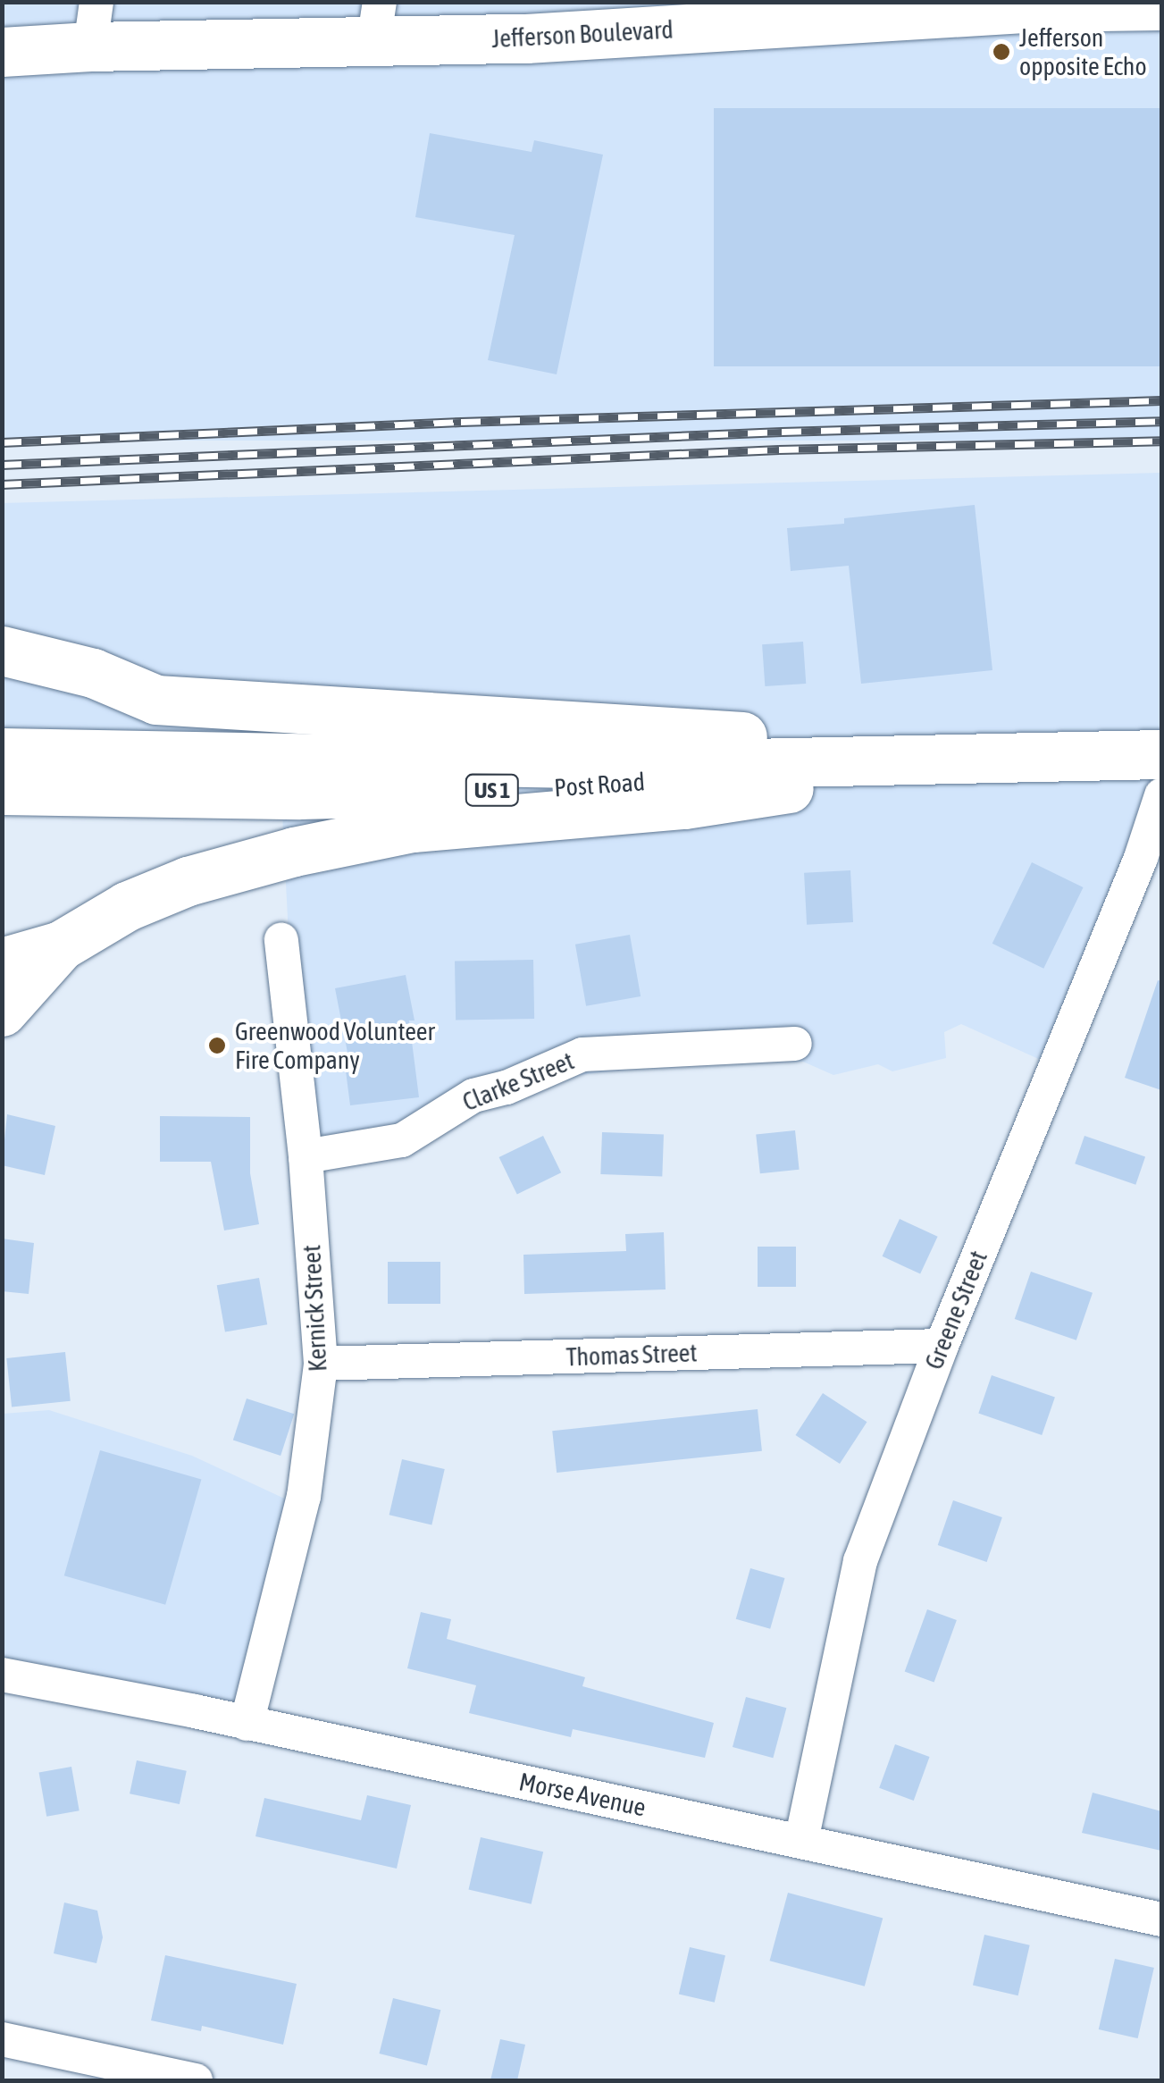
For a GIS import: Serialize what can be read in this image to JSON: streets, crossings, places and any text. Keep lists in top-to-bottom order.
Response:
{
  "streets": {
    "main road": ["Jefferson Boulevard", "Post Road", "US 1"],
    "street": [
      "Clarke Street",
      "Kernick Street",
      "Greene Street",
      "Thomas Street",
      "Morse Avenue"
    ]
  },
  "crossings": [
    ["Clarke Street", "Kernick Street"],
    ["Kernick Street", "Thomas Street"],
    ["Kernick Street", "Morse Avenue"],
    ["Greene Street", "Thomas Street"],
    ["Greene Street", "Morse Avenue"]
  ],
  "places": ["Jefferson opposite Echo", "Greenwood Volunteer Fire Company"]
}
